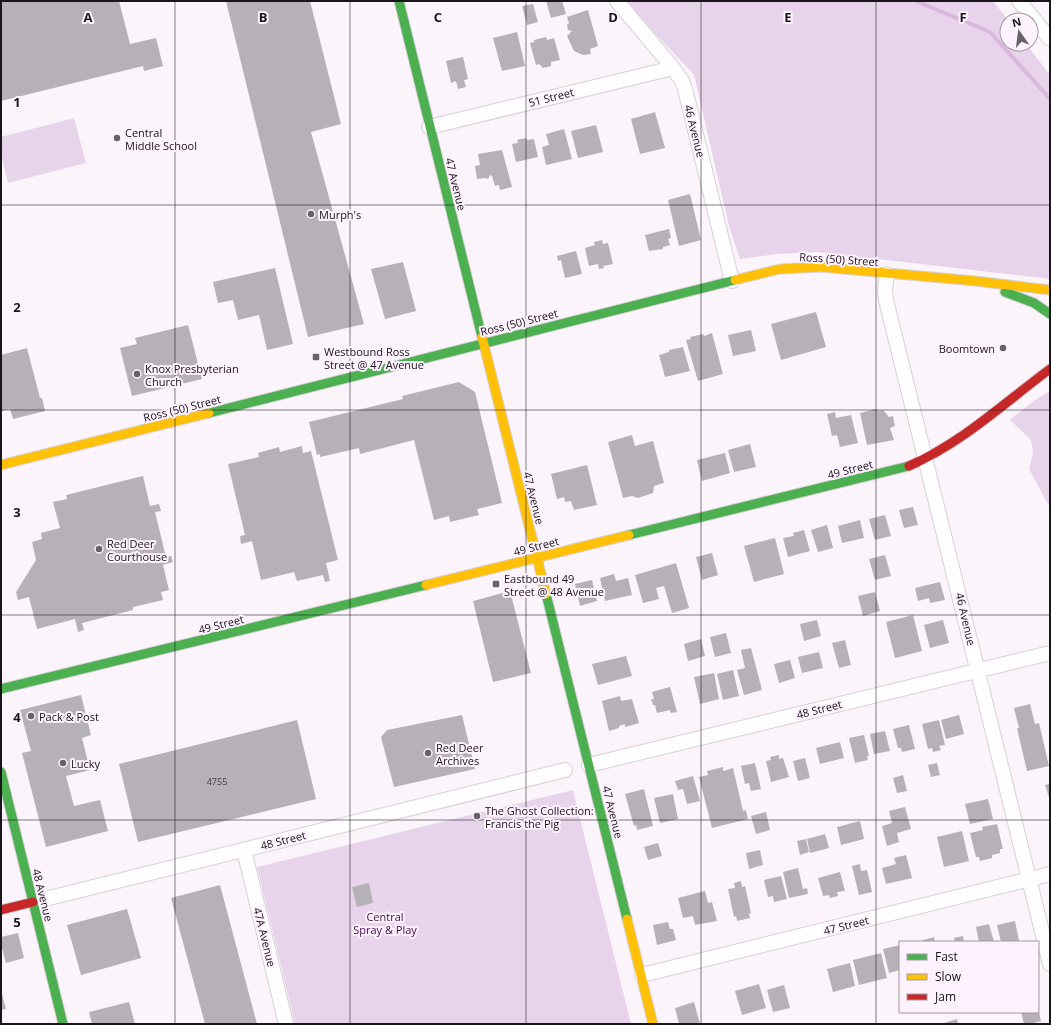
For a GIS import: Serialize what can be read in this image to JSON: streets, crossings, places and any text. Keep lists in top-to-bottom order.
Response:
{
  "streets": {
    "main road": [
      "47 Avenue",
      "Ross (50) Street",
      "49 Street",
      "48 Street",
      "48 Avenue"
    ],
    "street": [
      "51 Street",
      "46 Avenue",
      "47 Street",
      "47A Avenue"
    ]
  },
  "crossings": [
    ["51 Street", "46 Avenue"],
    ["51 Street", "47 Avenue"],
    ["46 Avenue", "Ross (50) Street"],
    ["46 Avenue", "49 Street"],
    ["46 Avenue", "48 Street"],
    ["46 Avenue", "47 Street"],
    ["47 Avenue", "Ross (50) Street"],
    ["47 Avenue", "49 Street"],
    ["47 Avenue", "48 Street"],
    ["47 Avenue", "47 Street"],
    ["48 Street", "48 Avenue"],
    ["48 Street", "47A Avenue"]
  ],
  "parks": ["Central Spray & Play"],
  "places": {
    "other": [
      "Central Middle School",
      "Murph's",
      "Boomtown",
      "Knox Presbyterian Church",
      "Red Deer Courthouse",
      "Pack & Post",
      "Red Deer Archives",
      "Lucky",
      "The Ghost Collection: Francis the Pig"
    ],
    "transit": ["Westbound Ross Street @ 47 Avenue", "Eastbound 49 Street @ 48 Avenue"]
  },
  "house_numbers": ["4755"],
  "legend": ["Fast", "Slow", "Jam"],
  "north": "top",
  "grid": {
    "columns": [
      "A",
      "B",
      "C",
      "D",
      "E",
      "F"
    ],
    "rows": [
      "1",
      "2",
      "3",
      "4",
      "5"
    ]
  }
}
